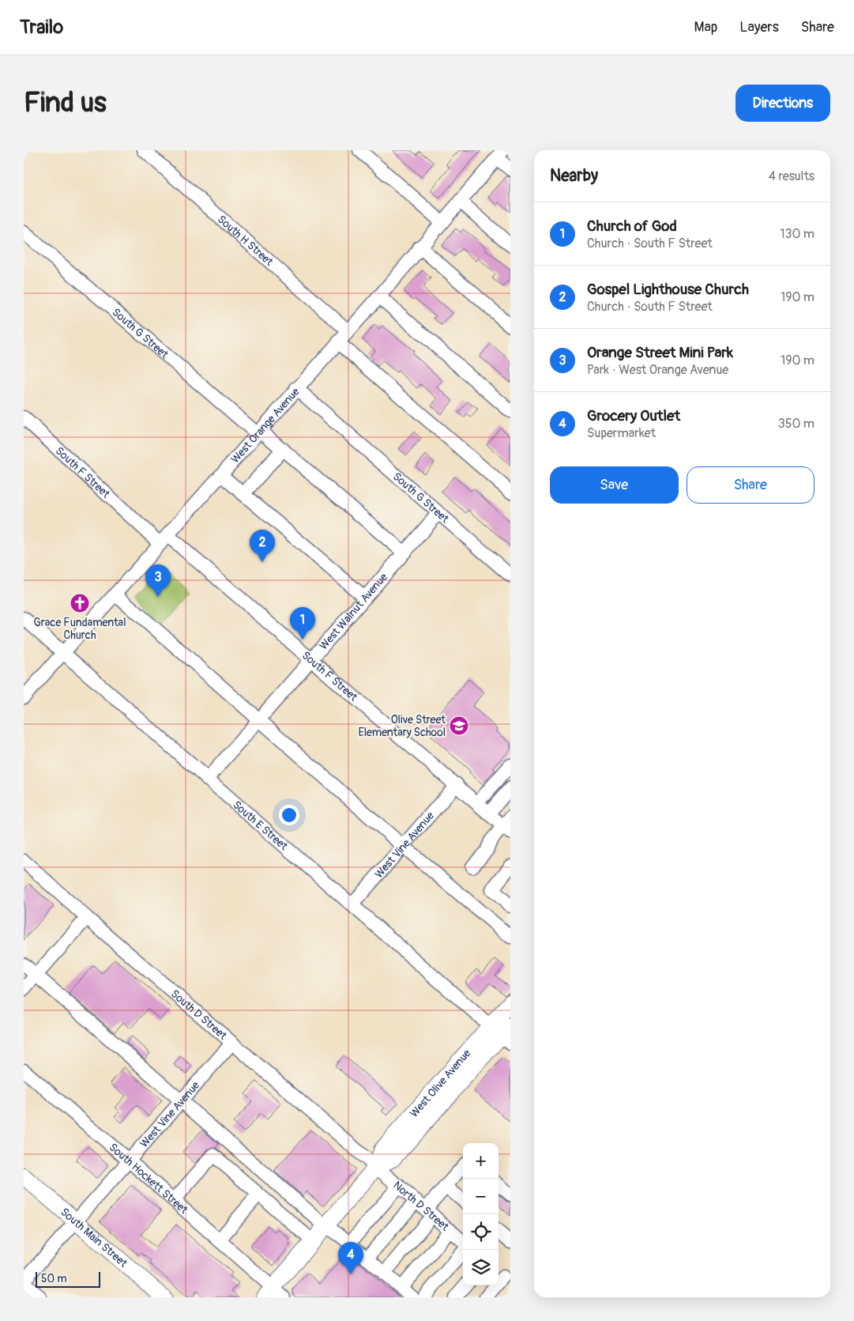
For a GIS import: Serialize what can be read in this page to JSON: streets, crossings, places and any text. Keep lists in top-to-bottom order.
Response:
{
  "streets": {
    "main road": ["West Olive Avenue", "South Main Street"],
    "street": [
      "South H Street",
      "South G Street",
      "West Orange Avenue",
      "South F Street",
      "West Walnut Avenue",
      "South E Street",
      "West Vine Avenue",
      "South D Street",
      "South Hockett Street",
      "North D Street"
    ]
  },
  "crossings": [
    ["South H Street", "West Orange Avenue"],
    ["South G Street", "West Orange Avenue"],
    ["South G Street", "West Walnut Avenue"],
    ["West Orange Avenue", "South F Street"],
    ["West Orange Avenue", "South E Street"],
    ["South F Street", "West Walnut Avenue"],
    ["South F Street", "West Vine Avenue"],
    ["West Walnut Avenue", "South E Street"],
    ["South E Street", "West Vine Avenue"],
    ["South E Street", "West Olive Avenue"],
    ["West Vine Avenue", "South D Street"],
    ["West Vine Avenue", "South Hockett Street"],
    ["West Vine Avenue", "South Main Street"],
    ["South D Street", "West Olive Avenue"],
    ["South D Street", "North D Street"],
    ["West Olive Avenue", "South Hockett Street"],
    ["West Olive Avenue", "North D Street"]
  ],
  "places": {
    "church": ["Grace Fundamental Church"],
    "school or university": ["Olive Street Elementary School"]
  },
  "scale_bar": "50 m",
  "page": {
    "header": "Trailo",
    "nav": ["Map", "Layers", "Share"],
    "buttons": [
      "Directions",
      ["Save", "Share"]
    ],
    "title": "Find us",
    "heading": ["Nearby", "4 results"],
    "list": [
      {
        "mark": "1",
        "name": "Church of God",
        "note": "Church · South F Street",
        "value": "130 m"
      },
      {
        "mark": "2",
        "name": "Gospel Lighthouse Church",
        "note": "Church · South F Street",
        "value": "190 m"
      },
      {
        "mark": "3",
        "name": "Orange Street Mini Park",
        "note": "Park · West Orange Avenue",
        "value": "190 m"
      },
      {
        "mark": "4",
        "name": "Grocery Outlet",
        "note": "Supermarket",
        "value": "350 m"
      }
    ],
    "pins": [
      "2",
      "3",
      "1",
      "4"
    ],
    "map_buttons": ["+", "−"],
    "scale": "50 m"
  }
}
